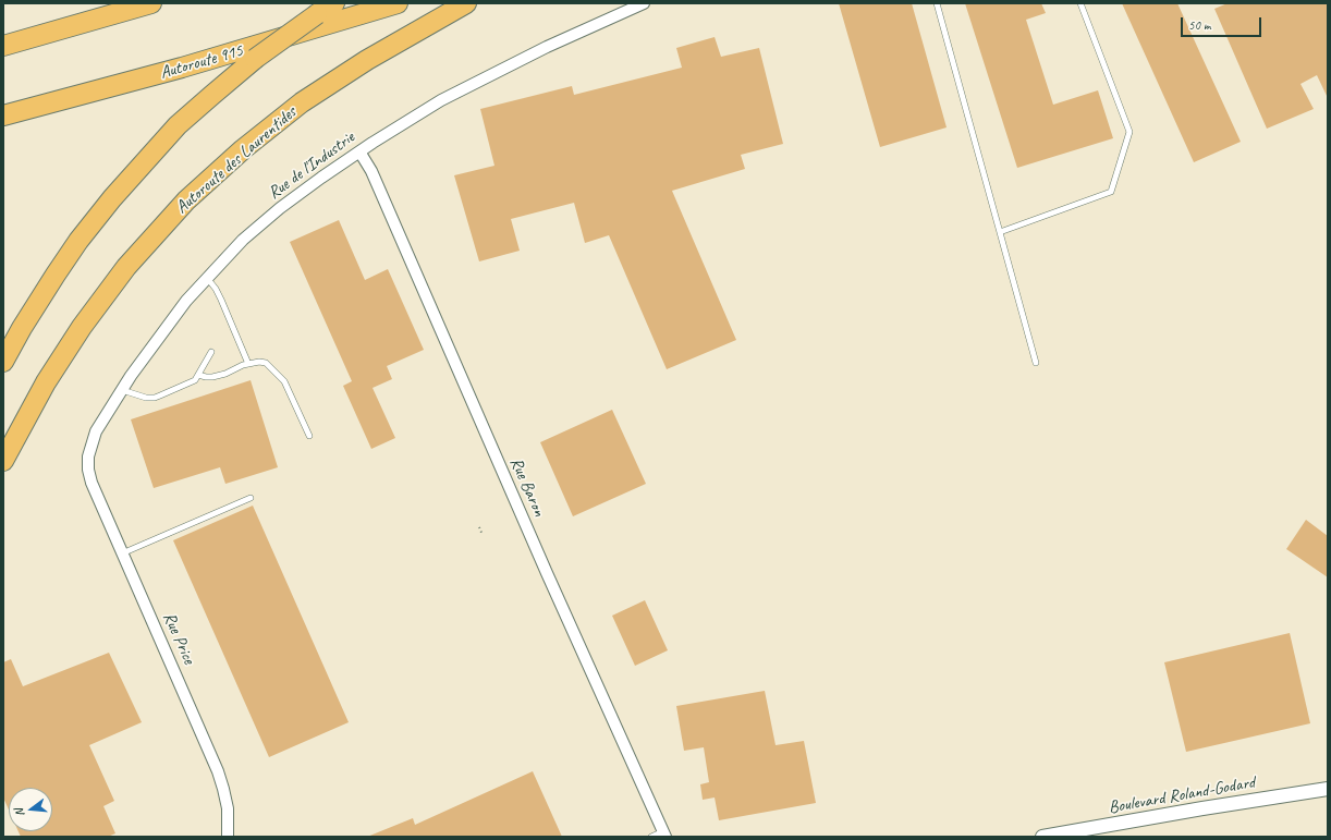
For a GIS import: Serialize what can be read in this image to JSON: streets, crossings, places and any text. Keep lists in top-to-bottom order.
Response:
{
  "streets": {
    "highway": ["Autoroute 915", "Autoroute des Laurentides"],
    "street": [
      "Rue de l'Industrie",
      "Rue Baron",
      "Rue Price",
      "Boulevard Roland-Godard"
    ]
  },
  "crossings": [
    ["Rue de l'Industrie", "Rue Baron"],
    ["Rue de l'Industrie", "Rue Price"]
  ],
  "scale_bar": "50 m",
  "north": "left"
}
